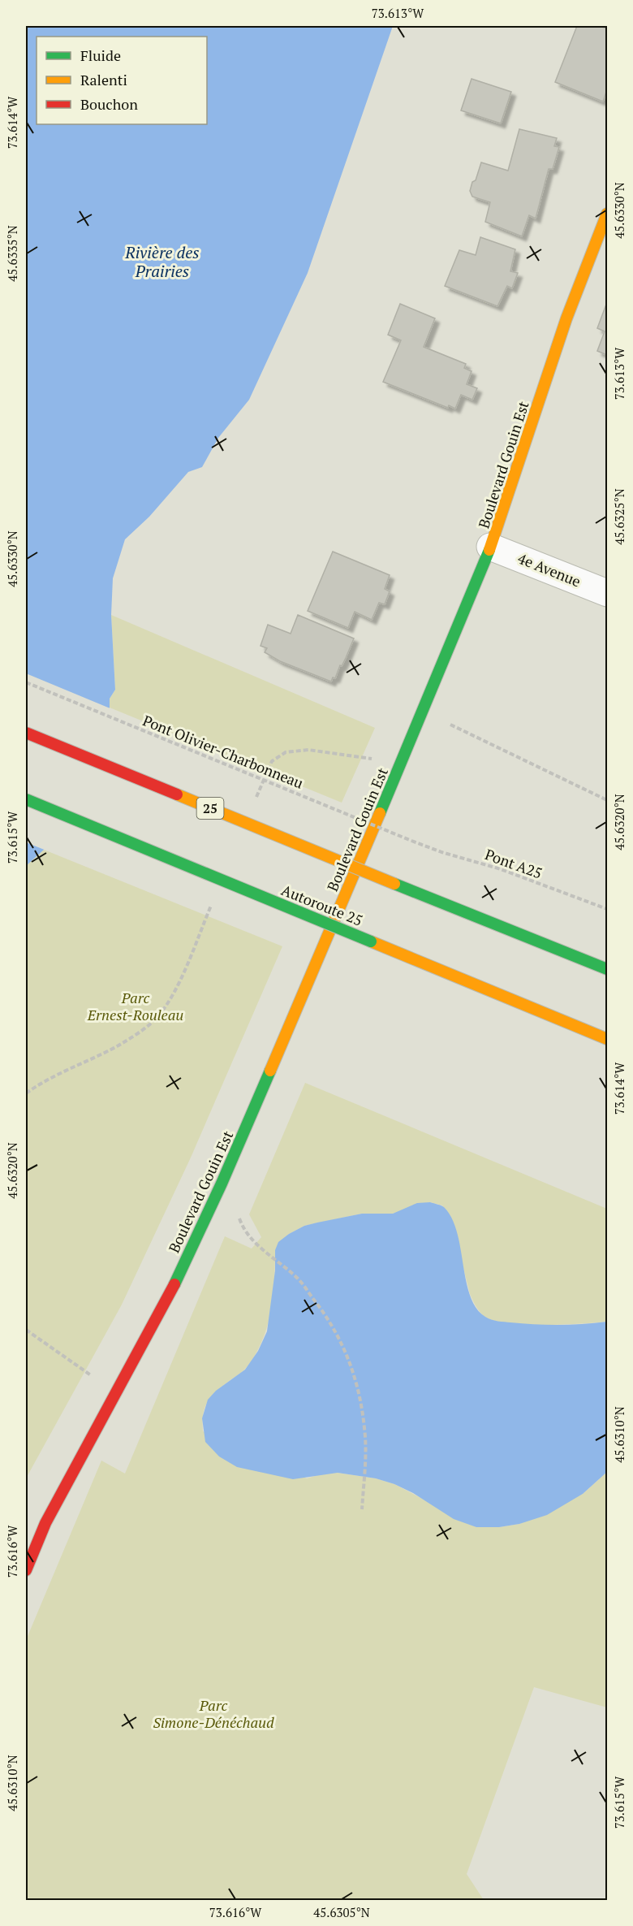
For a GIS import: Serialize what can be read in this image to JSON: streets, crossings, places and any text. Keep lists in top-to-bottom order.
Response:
{
  "streets": {
    "main road": ["Boulevard Gouin Est", "25", "Autoroute 25"],
    "street": ["4e Avenue"],
    "path": ["Pont Olivier-Charbonneau", "Pont A25"]
  },
  "crossings": [
    ["Boulevard Gouin Est", "4e Avenue"],
    ["Pont Olivier-Charbonneau", "Pont A25"]
  ],
  "water": ["Rivière des Prairies"],
  "parks": ["Parc Ernest-Rouleau", "Parc Simone-Dénéchaud"],
  "legend": ["Fluide", "Ralenti", "Bouchon"],
  "coordinates": [
    "73.613°W",
    "73.614°W",
    "45.6330°N",
    "45.6335°N",
    "45.6325°N",
    "45.6320°N",
    "73.615°W",
    "45.6310°N",
    "73.616°W",
    "45.6305°N"
  ]
}
